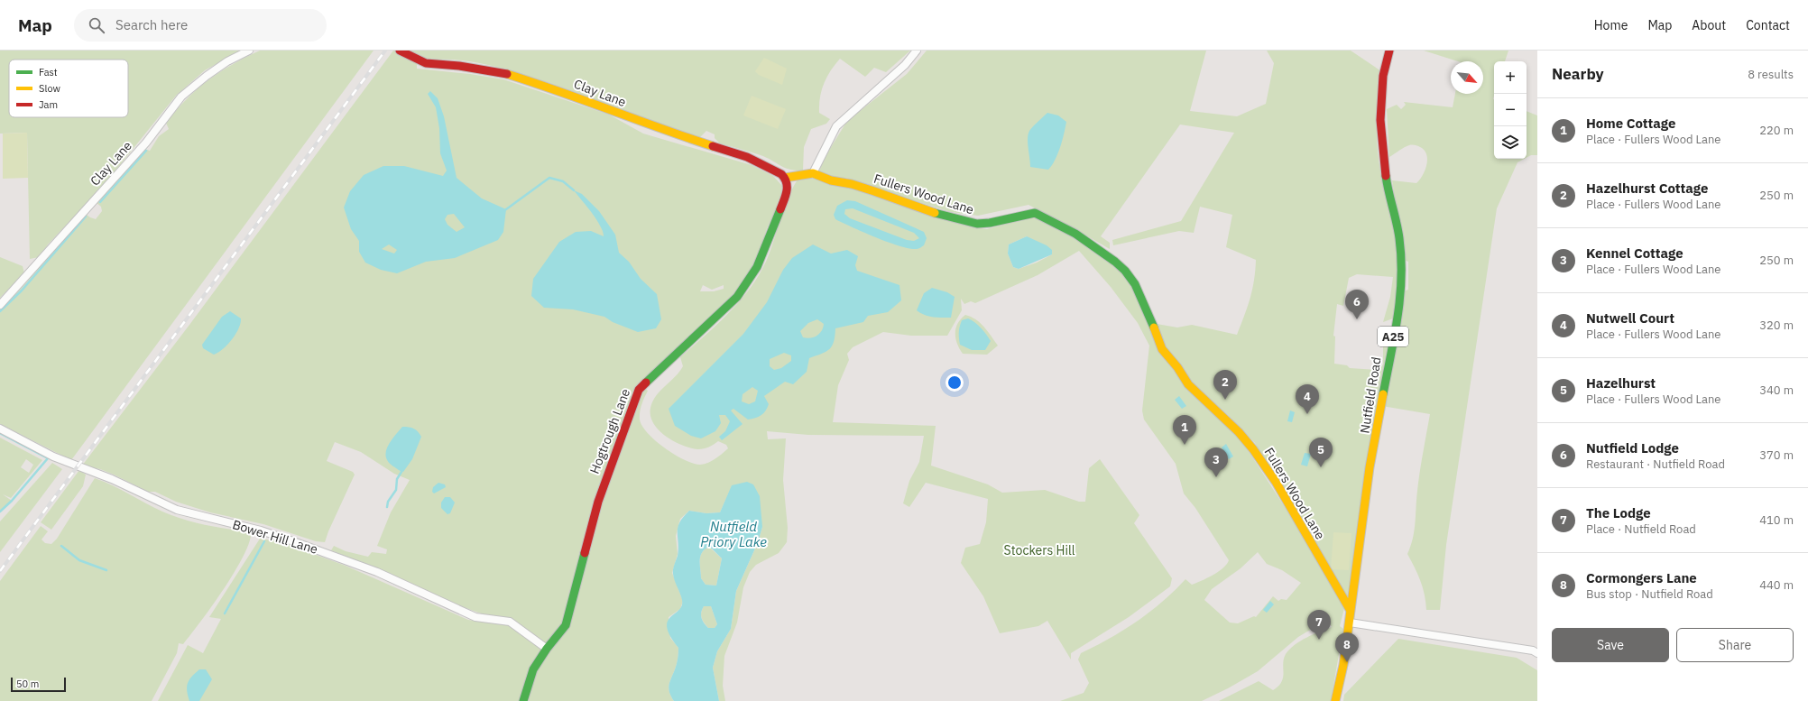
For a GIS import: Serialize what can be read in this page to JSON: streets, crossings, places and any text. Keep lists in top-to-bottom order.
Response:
{
  "streets": {
    "street": [
      "Clay Lane",
      "Fullers Wood Lane",
      "A25",
      "Nutfield Road",
      "Hogtrough Lane",
      "Bower Hill Lane"
    ]
  },
  "crossings": [
    ["Clay Lane", "Hogtrough Lane"],
    ["Fullers Wood Lane", "Nutfield Road"],
    ["Hogtrough Lane", "Bower Hill Lane"]
  ],
  "water": ["Nutfield Priory Lake"],
  "parks": ["Stockers Hill"],
  "legend": ["Fast", "Slow", "Jam"],
  "scale_bar": "50 m",
  "north": "bottom right",
  "page": {
    "header": "Map",
    "search": "Search here",
    "nav": [
      "Home",
      "Map",
      "About",
      "Contact"
    ],
    "heading": ["Nearby", "8 results"],
    "map_buttons": ["+", "−"],
    "list": [
      {
        "mark": "1",
        "name": "Home Cottage",
        "note": "Place · Fullers Wood Lane",
        "value": "220 m"
      },
      {
        "mark": "2",
        "name": "Hazelhurst Cottage",
        "note": "Place · Fullers Wood Lane",
        "value": "250 m"
      },
      {
        "mark": "3",
        "name": "Kennel Cottage",
        "note": "Place · Fullers Wood Lane",
        "value": "250 m"
      },
      {
        "mark": "4",
        "name": "Nutwell Court",
        "note": "Place · Fullers Wood Lane",
        "value": "320 m"
      },
      {
        "mark": "5",
        "name": "Hazelhurst",
        "note": "Place · Fullers Wood Lane",
        "value": "340 m"
      },
      {
        "mark": "6",
        "name": "Nutfield Lodge",
        "note": "Restaurant · Nutfield Road",
        "value": "370 m"
      },
      {
        "mark": "7",
        "name": "The Lodge",
        "note": "Place · Nutfield Road",
        "value": "410 m"
      },
      {
        "mark": "8",
        "name": "Cormongers Lane",
        "note": "Bus stop · Nutfield Road",
        "value": "440 m"
      }
    ],
    "pins": [
      "6",
      "2",
      "4",
      "1",
      "5",
      "3",
      "7",
      "8"
    ],
    "buttons": ["Save", "Share"],
    "scale": "50 m"
  }
}
